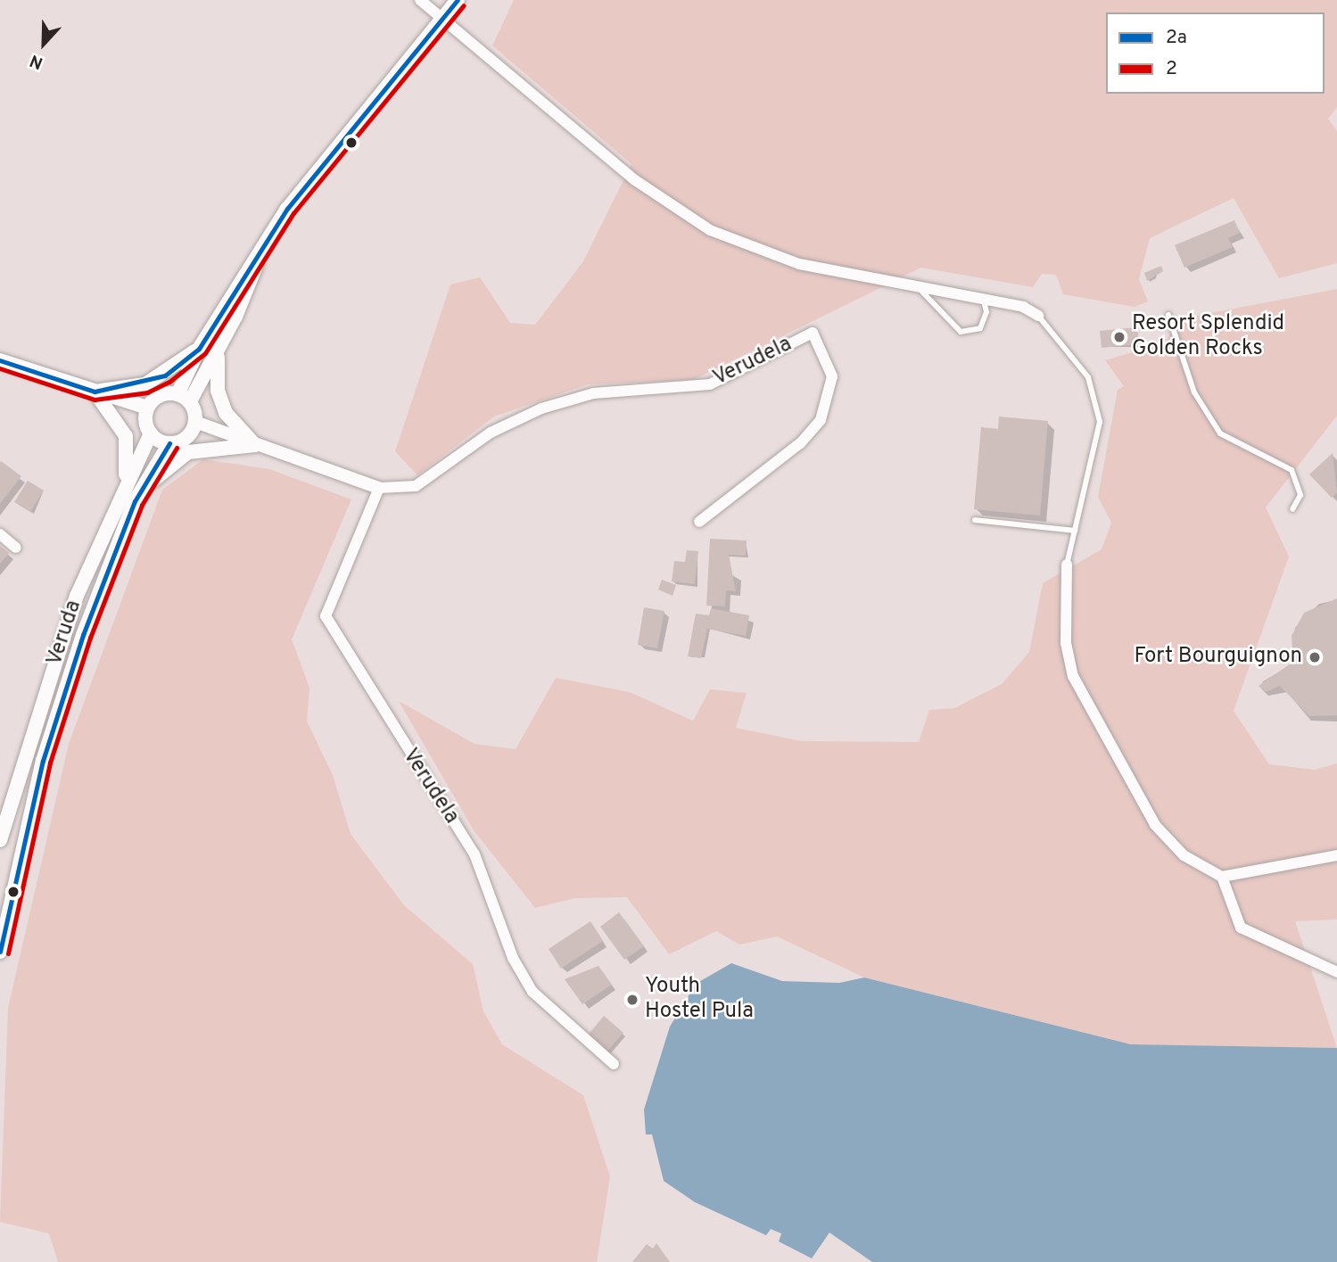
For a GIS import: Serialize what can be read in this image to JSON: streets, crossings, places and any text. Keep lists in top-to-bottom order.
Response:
{
  "streets": {
    "main road": ["Veruda"],
    "street": ["Verudela"]
  },
  "crossings": [
    ["Verudela", "Veruda"]
  ],
  "places": ["Resort Splendid Golden Rocks", "Fort Bourguignon", "Youth Hostel Pula"],
  "lines": ["transit line 2a", "transit line 2"],
  "legend": ["2a", "2"],
  "north": "bottom"
}
